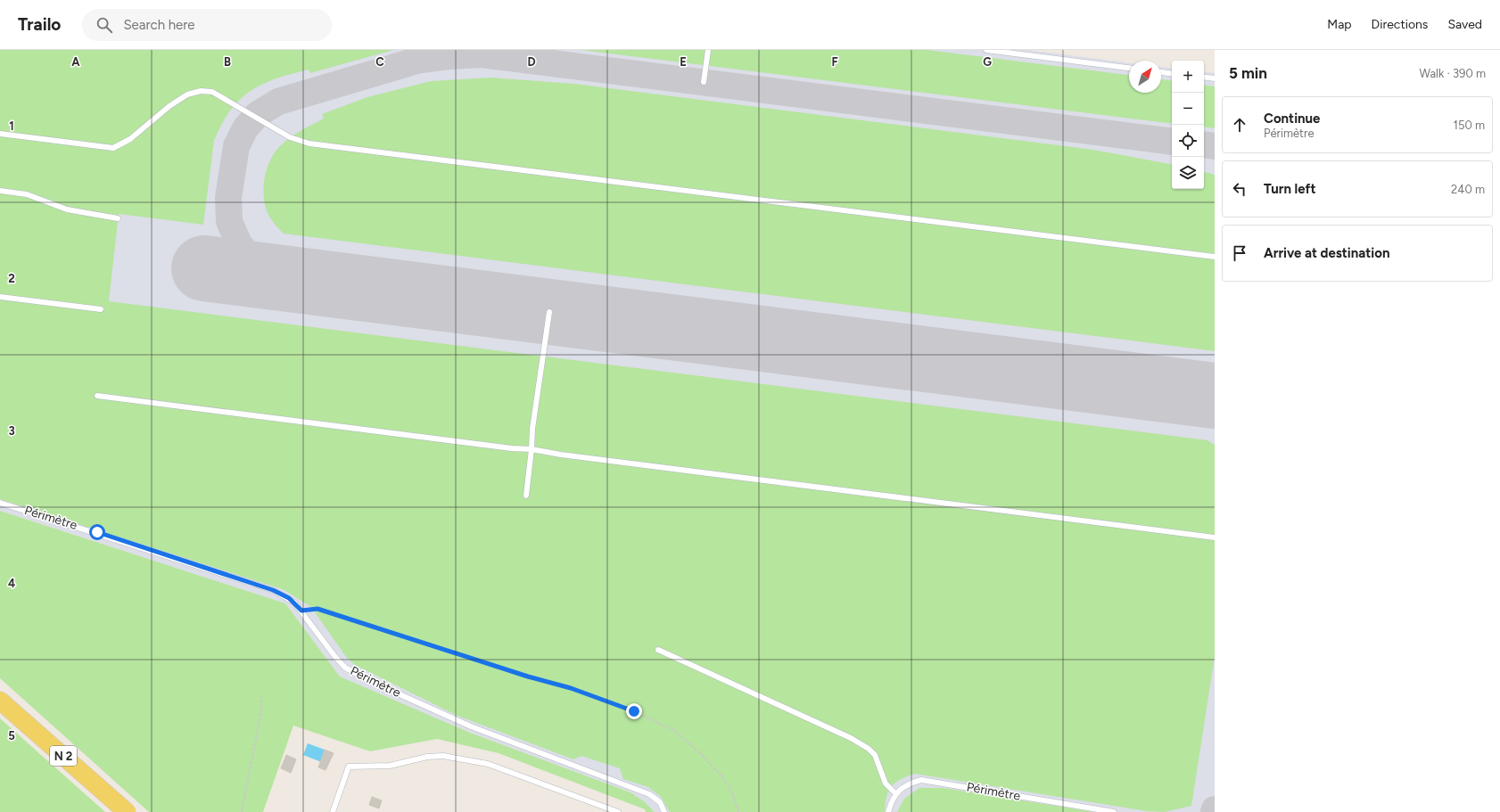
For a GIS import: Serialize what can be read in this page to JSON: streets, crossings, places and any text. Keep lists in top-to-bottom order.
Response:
{
  "streets": {
    "main road": ["N 2"],
    "lane": ["Périmètre"]
  },
  "north": "top right",
  "page": {
    "header": "Trailo",
    "search": "Search here",
    "nav": ["Map", "Directions", "Saved"],
    "heading": ["5 min", "Walk · 390 m"],
    "map_buttons": ["+", "−"],
    "list": [
      ["Continue", "Périmètre", "150 m"],
      ["Turn left", "240 m"],
      "Arrive at destination"
    ]
  },
  "grid": {
    "columns": [
      "A",
      "B",
      "C",
      "D",
      "E",
      "F",
      "G"
    ],
    "rows": [
      "1",
      "2",
      "3",
      "4",
      "5"
    ]
  }
}
